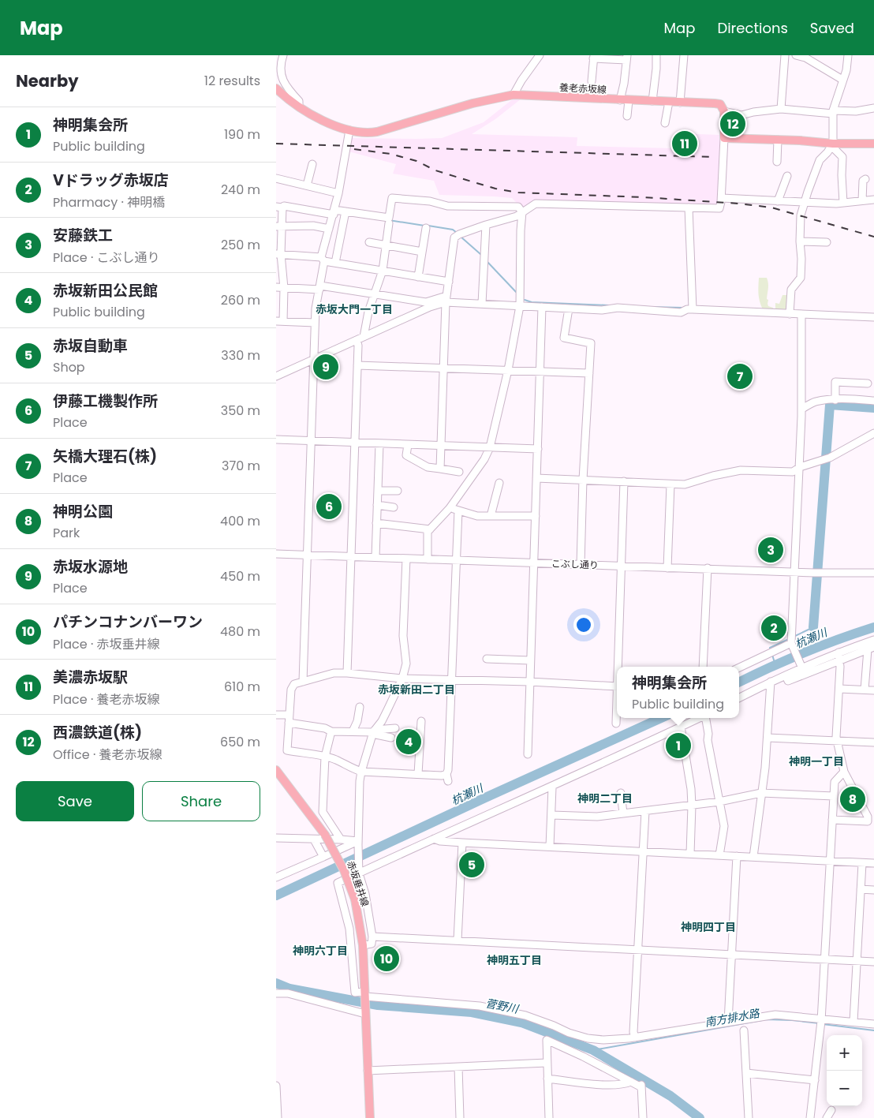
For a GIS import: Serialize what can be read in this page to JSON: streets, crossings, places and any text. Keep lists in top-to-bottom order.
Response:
{
  "streets": {
    "main road": ["養老赤坂線", "赤坂垂井線"],
    "street": ["こぶし通り"]
  },
  "districts": [
    "赤坂大門一丁目",
    "赤坂新田二丁目",
    "神明一丁目",
    "神明二丁目",
    "神明四丁目",
    "神明六丁目",
    "神明五丁目"
  ],
  "water": ["杭瀬川", "菅野川", "南方排水路"],
  "page": {
    "header": "Map",
    "nav": ["Map", "Directions", "Saved"],
    "heading": ["Nearby", "12 results"],
    "list": [
      {
        "mark": "1",
        "name": "神明集会所",
        "note": "Public building",
        "value": "190 m"
      },
      {
        "mark": "2",
        "name": "Vドラッグ赤坂店",
        "note": "Pharmacy · 神明橋",
        "value": "240 m"
      },
      {
        "mark": "3",
        "name": "安藤鉄工",
        "note": "Place · こぶし通り",
        "value": "250 m"
      },
      {
        "mark": "4",
        "name": "赤坂新田公民館",
        "note": "Public building",
        "value": "260 m"
      },
      {
        "mark": "5",
        "name": "赤坂自動車",
        "note": "Shop",
        "value": "330 m"
      },
      {
        "mark": "6",
        "name": "伊藤工機製作所",
        "note": "Place",
        "value": "350 m"
      },
      {
        "mark": "7",
        "name": "矢橋大理石(株)",
        "note": "Place",
        "value": "370 m"
      },
      {
        "mark": "8",
        "name": "神明公園",
        "note": "Park",
        "value": "400 m"
      },
      {
        "mark": "9",
        "name": "赤坂水源地",
        "note": "Place",
        "value": "450 m"
      },
      {
        "mark": "10",
        "name": "パチンコナンバーワン",
        "note": "Place · 赤坂垂井線",
        "value": "480 m"
      },
      {
        "mark": "11",
        "name": "美濃赤坂駅",
        "note": "Place · 養老赤坂線",
        "value": "610 m"
      },
      {
        "mark": "12",
        "name": "西濃鉄道(株)",
        "note": "Office · 養老赤坂線",
        "value": "650 m"
      }
    ],
    "pins": [
      "12",
      "11",
      "9",
      "7",
      "6",
      "3",
      "2",
      "4",
      "1",
      "8",
      "5",
      "10"
    ],
    "popup": ["神明集会所", "Public building"],
    "buttons": ["Save", "Share"],
    "map_buttons": ["+", "−"]
  }
}
